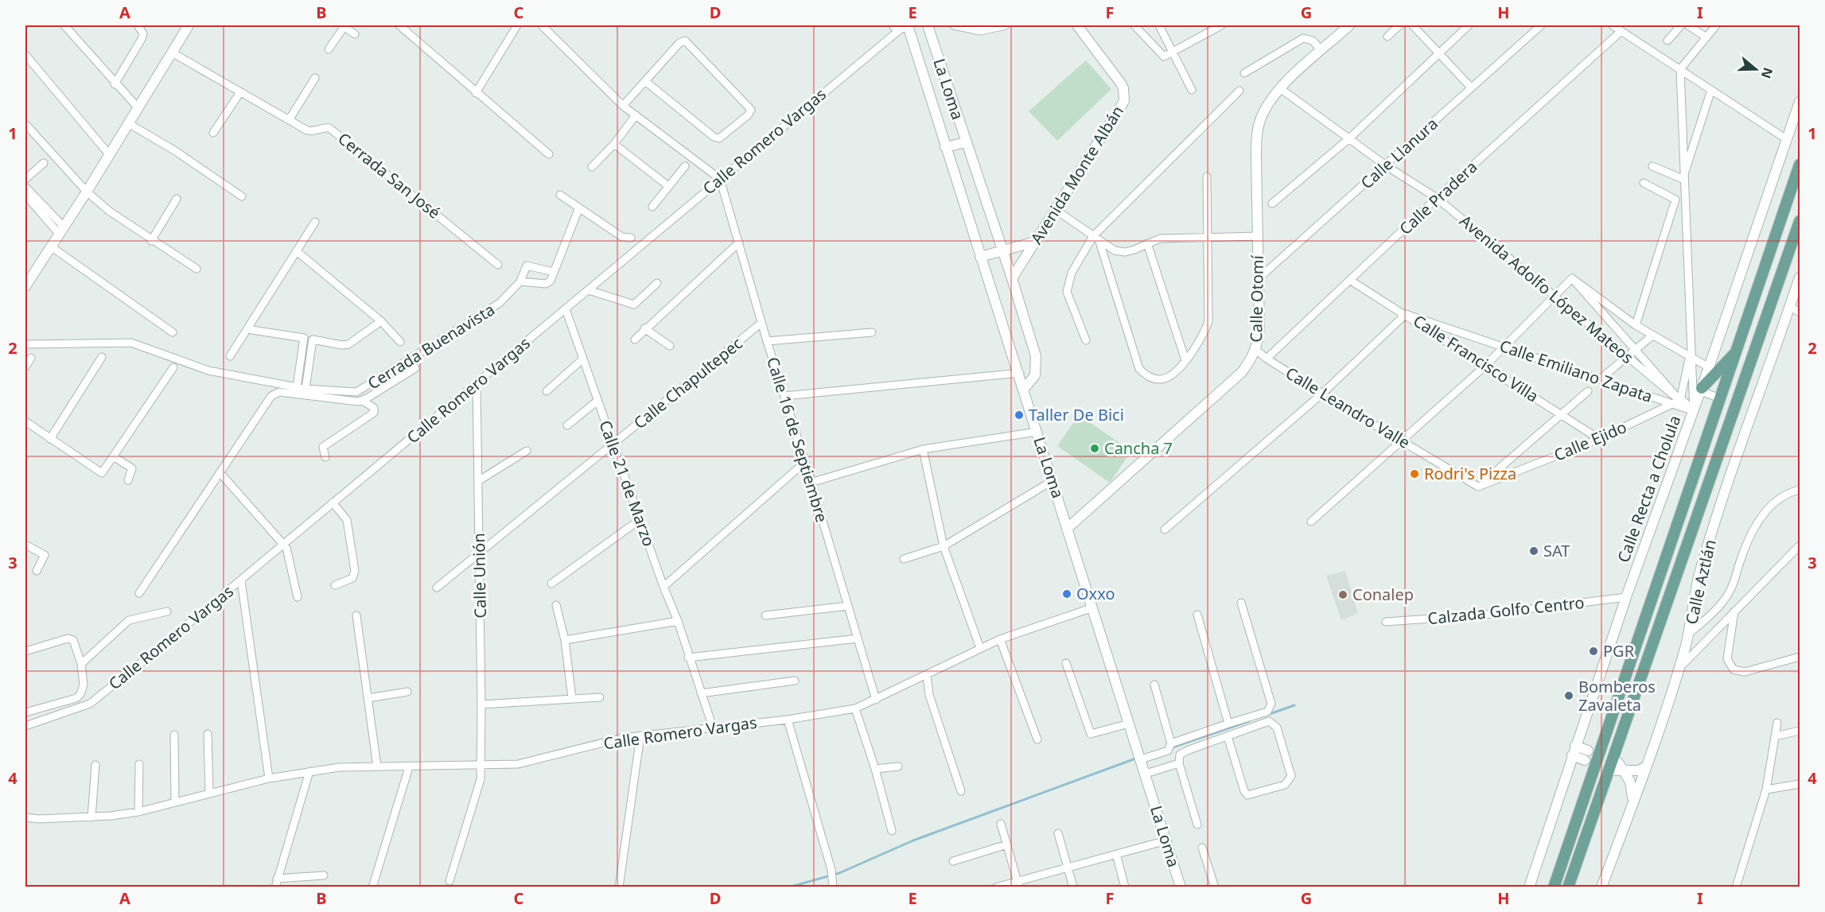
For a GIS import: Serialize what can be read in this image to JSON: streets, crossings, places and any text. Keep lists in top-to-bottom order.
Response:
{
  "streets": {
    "street": [
      "La Loma",
      "Calle Romero Vargas",
      "Calle Llanura",
      "Avenida Monte Albán",
      "Cerrada San José",
      "Calle Pradera",
      "Avenida Adolfo López Mateos",
      "Calle Otomí",
      "Cerrada Buenavista",
      "Calle Francisco Villa",
      "Calle Emiliano Zapata",
      "Calle Chapultepec",
      "Calle Leandro Valle",
      "Calle 16 de Septiembre",
      "Calle Ejido",
      "Calle 21 de Marzo",
      "Calle Recta a Cholula",
      "Calle Unión",
      "Calle Aztlán",
      "Calzada Golfo Centro"
    ]
  },
  "crossings": [
    ["La Loma", "Calle Romero Vargas"],
    ["La Loma", "Avenida Monte Albán"],
    ["La Loma", "Calle Otomí"],
    ["Calle Romero Vargas", "Calle 16 de Septiembre"],
    ["Calle Romero Vargas", "Calle 21 de Marzo"],
    ["Calle Romero Vargas", "Calle Unión"],
    ["Calle Llanura", "Avenida Adolfo López Mateos"],
    ["Calle Llanura", "Calle Otomí"],
    ["Calle Pradera", "Avenida Adolfo López Mateos"],
    ["Calle Pradera", "Calle Francisco Villa"],
    ["Calle Pradera", "Calle Leandro Valle"],
    ["Avenida Adolfo López Mateos", "Calle Otomí"],
    ["Avenida Adolfo López Mateos", "Calle Emiliano Zapata"],
    ["Avenida Adolfo López Mateos", "Calle Ejido"],
    ["Avenida Adolfo López Mateos", "Calle Recta a Cholula"],
    ["Calle Francisco Villa", "Calle Emiliano Zapata"],
    ["Calle Francisco Villa", "Calle Ejido"],
    ["Calle Emiliano Zapata", "Calle Ejido"],
    ["Calle Emiliano Zapata", "Calle Recta a Cholula"],
    ["Calle Chapultepec", "Calle 16 de Septiembre"],
    ["Calle Chapultepec", "Calle 21 de Marzo"],
    ["Calle Chapultepec", "Calle Unión"],
    ["Calle Leandro Valle", "Calle Ejido"],
    ["Calle Ejido", "Calle Recta a Cholula"],
    ["Calle Recta a Cholula", "Calzada Golfo Centro"]
  ],
  "places": [
    "Taller De Bici",
    "Cancha 7",
    "Rodri's Pizza",
    "SAT",
    "Oxxo",
    "Conalep",
    "PGR",
    "Bomberos Zavaleta"
  ],
  "north": "right",
  "grid": {
    "columns": [
      "A",
      "B",
      "C",
      "D",
      "E",
      "F",
      "G",
      "H",
      "I"
    ],
    "rows": [
      "1",
      "2",
      "3",
      "4"
    ]
  }
}
